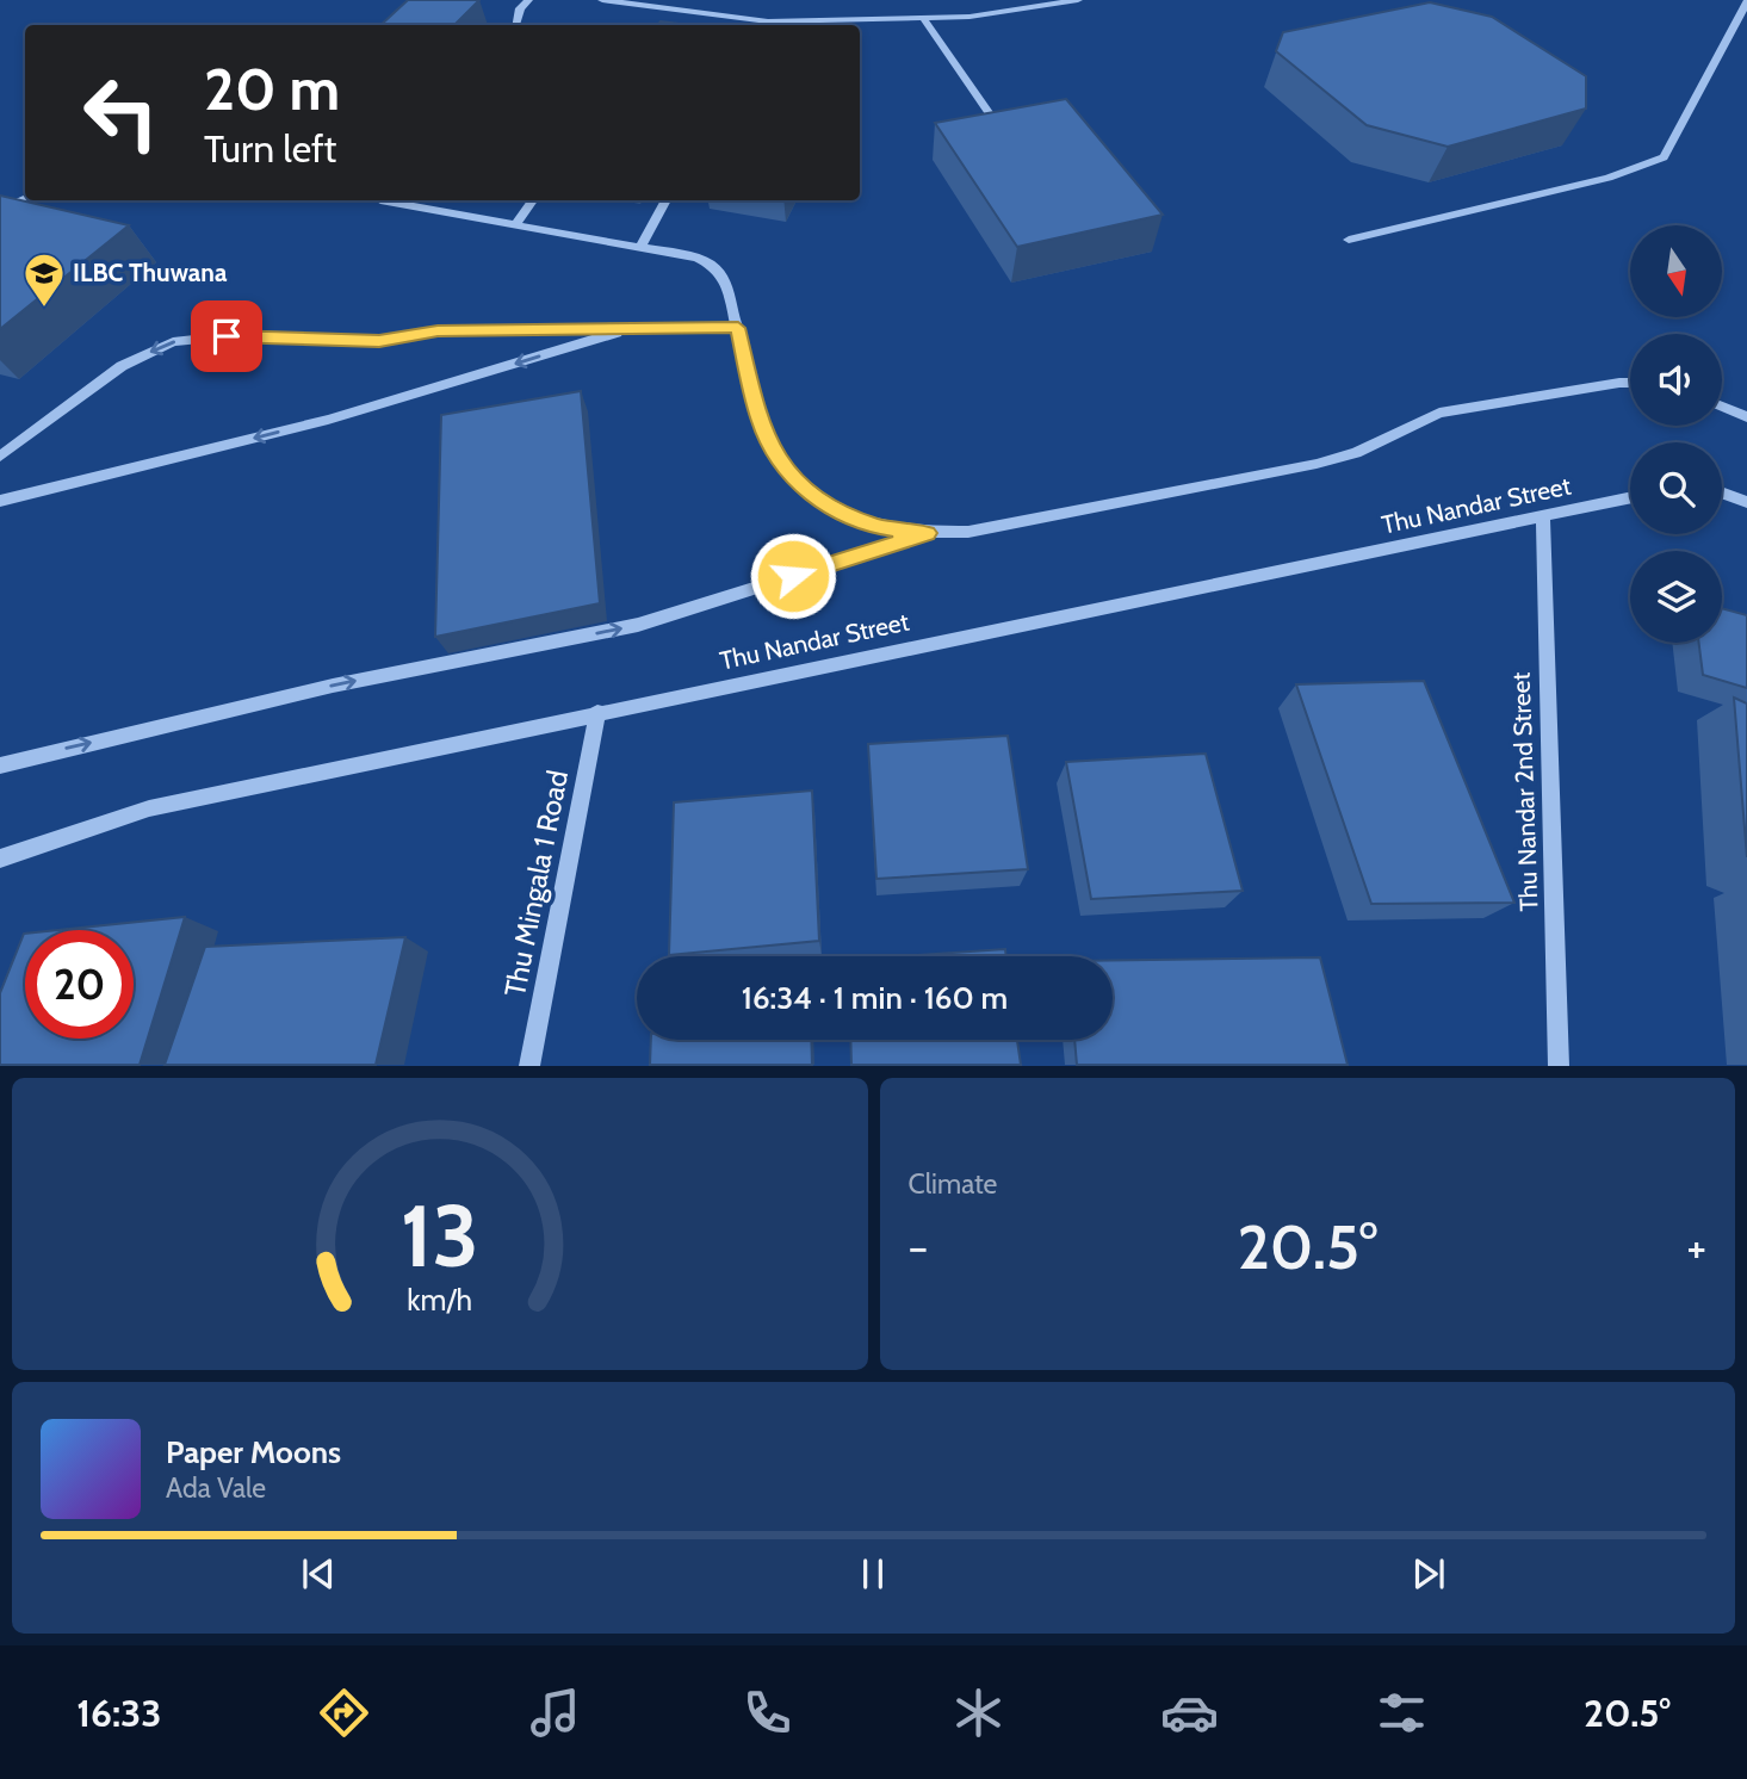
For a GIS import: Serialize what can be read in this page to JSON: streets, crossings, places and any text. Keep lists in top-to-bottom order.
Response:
{
  "streets": {
    "street": ["Thu Nandar Street", "Thu Nandar 2nd Street", "Thu Mingala 1 Road"]
  },
  "crossings": [
    ["Thu Nandar Street", "Thu Nandar 2nd Street"],
    ["Thu Nandar Street", "Thu Mingala 1 Road"]
  ],
  "places": {
    "school or university": ["ILBC Thuwana"]
  },
  "north": "bottom",
  "page": {
    "turn": ["20 m", "Turn left"],
    "limit": "20",
    "trip": "16:34 · 1 min · 160 m",
    "tile": "Climate",
    "heat": ["−", "20.5°", "+"],
    "song": ["Paper Moons", "Ada Vale"],
    "tabs": ["16:33", "20.5°"],
    "gauge": ["13", "km/h"]
  }
}
